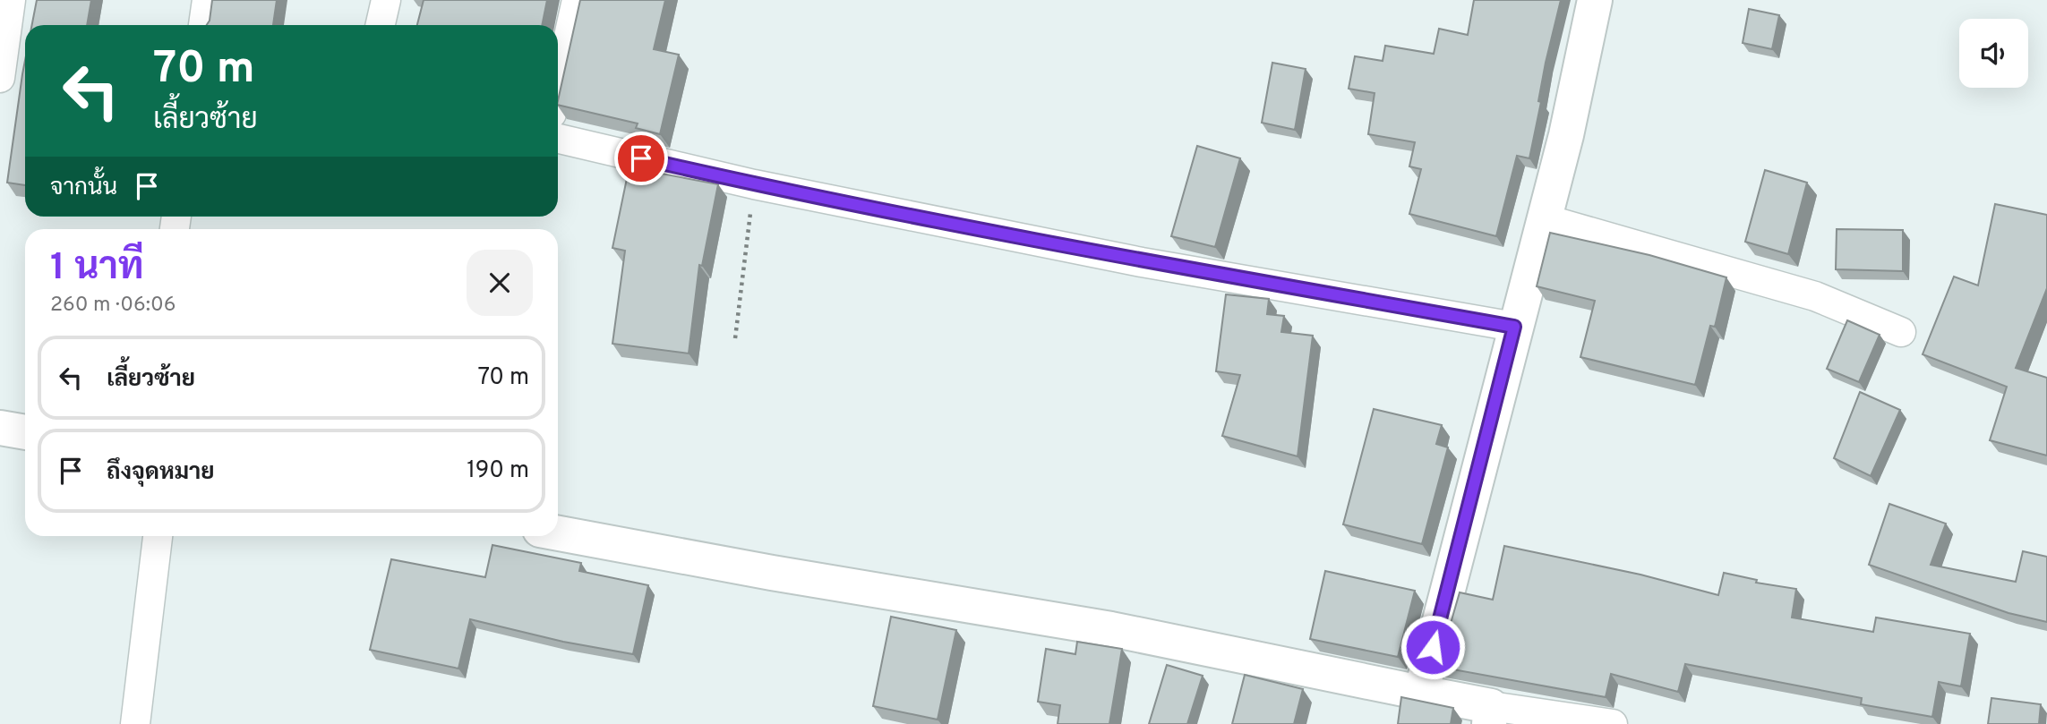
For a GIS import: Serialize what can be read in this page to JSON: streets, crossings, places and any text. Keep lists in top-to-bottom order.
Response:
{
  "page": {
    "turn": ["70 m", "เลี้ยวซ้าย"],
    "then": "จากนั้น",
    "heading": ["1 นาที", "260 m · 06:06"],
    "list": [
      {
        "name": "เลี้ยวซ้าย",
        "value": "70 m"
      },
      {
        "name": "ถึงจุดหมาย",
        "value": "190 m"
      }
    ]
  }
}
